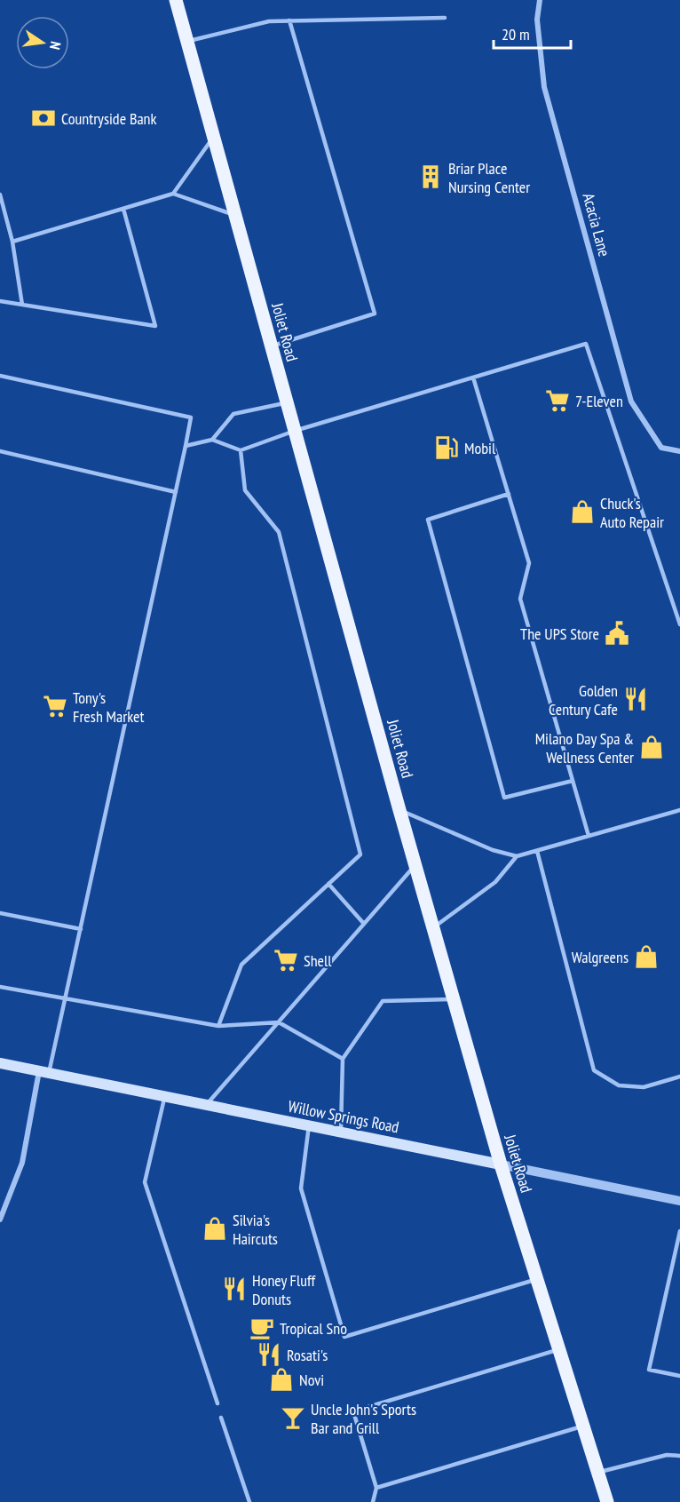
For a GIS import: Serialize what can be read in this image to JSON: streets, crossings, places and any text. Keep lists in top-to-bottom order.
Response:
{
  "streets": {
    "main road": ["Joliet Road", "Willow Springs Road"],
    "street": ["Acacia Lane"]
  },
  "crossings": [
    ["Joliet Road", "Willow Springs Road"]
  ],
  "places": {
    "bank": ["Countryside Bank"],
    "building": ["Briar Place Nursing Center"],
    "supermarket": ["7-Eleven", "Tony's Fresh Market", "Shell"],
    "fuel station": ["Mobil"],
    "shop": [
      "Chuck's Auto Repair",
      "Milano Day Spa & Wellness Center",
      "Walgreens",
      "Silvia's Haircuts",
      "Novi"
    ],
    "public building": ["The UPS Store"],
    "restaurant": ["Golden Century Cafe", "Honey Fluff Donuts", "Rosati's"],
    "cafe": ["Tropical Sno"],
    "bar": ["Uncle John's Sports Bar and Grill"]
  },
  "scale_bar": "20 m",
  "north": "right"
}
